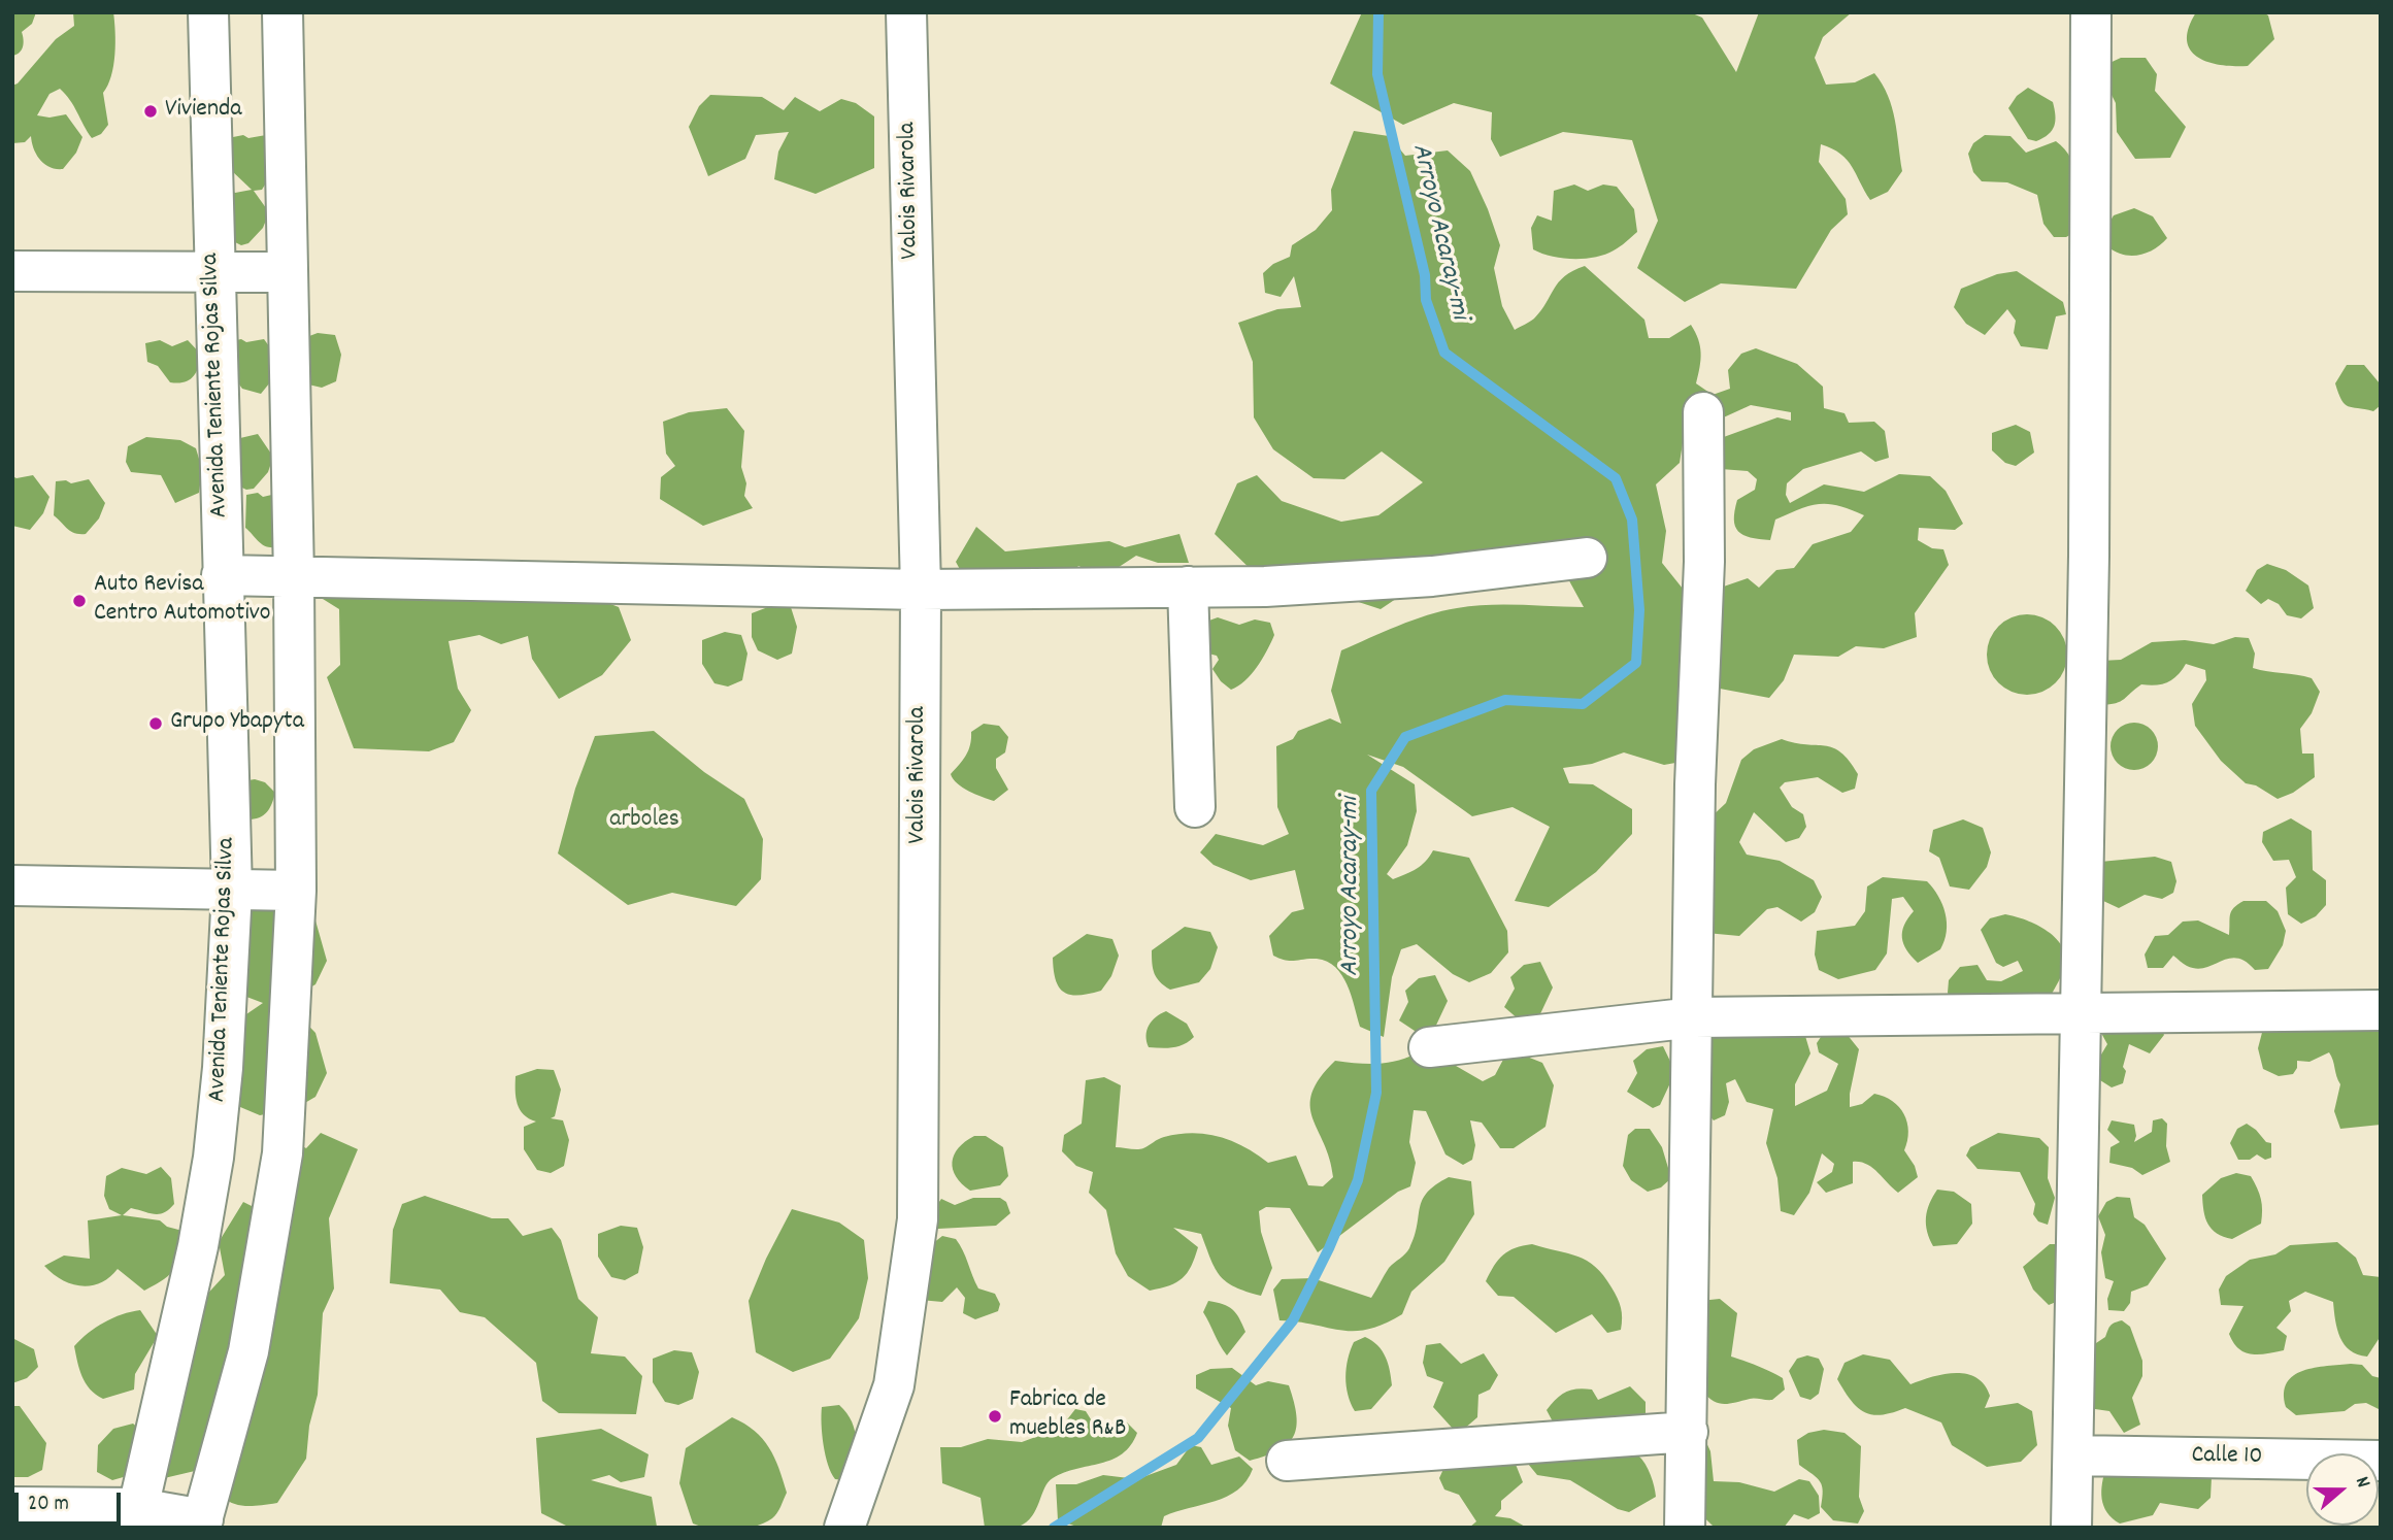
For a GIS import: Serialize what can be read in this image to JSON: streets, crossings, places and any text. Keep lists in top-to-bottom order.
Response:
{
  "streets": {
    "street": ["Valois Rivarola", "Avenida Teniente Rojas Silva", "Calle 10"]
  },
  "water": ["Arroyo Acaray-mi"],
  "parks": ["arboles"],
  "places": [
    "Vivienda",
    "Auto Revisa Centro Automotivo",
    "Grupo Ybapyta",
    "Fabrica de muebles R&B"
  ],
  "scale_bar": "20 m",
  "north": "right"
}
